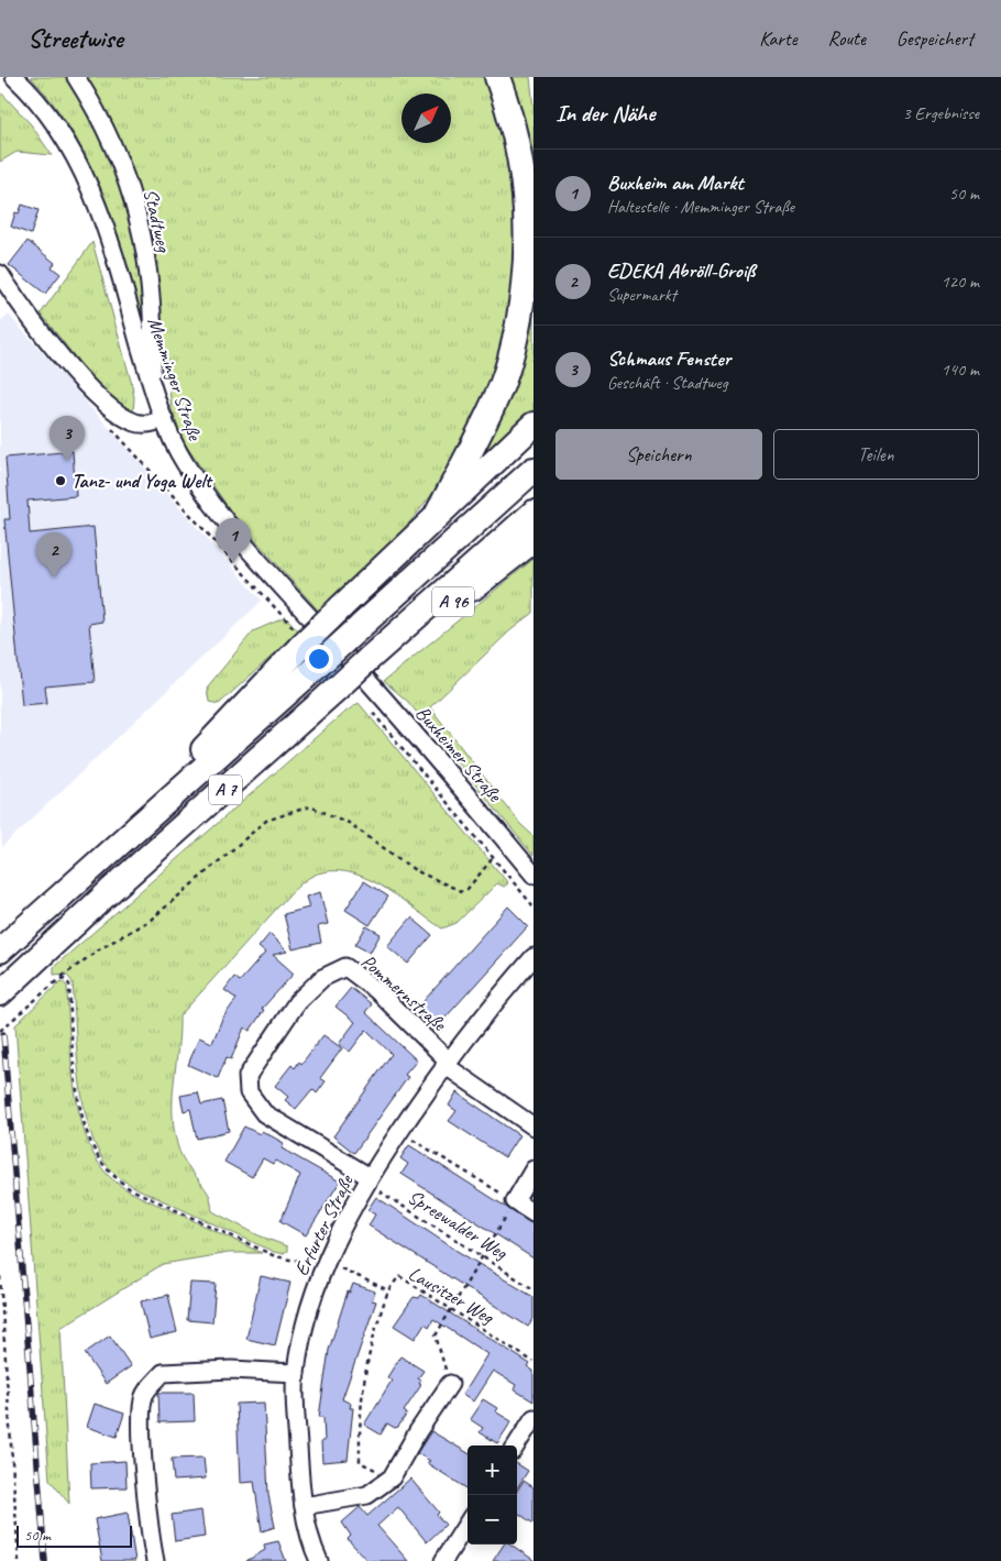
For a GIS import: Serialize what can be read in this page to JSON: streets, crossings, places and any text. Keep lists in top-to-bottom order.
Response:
{
  "streets": {
    "highway": ["A 96", "A 7"],
    "street": [
      "Stadtweg",
      "Memminger Straße",
      "Buxheimer Straße",
      "Pommernstraße",
      "Erfurter Straße"
    ],
    "path": ["Spreewalder Weg", "Lausitzer Weg"]
  },
  "crossings": [
    ["Stadtweg", "Memminger Straße"],
    ["Memminger Straße", "Buxheimer Straße"],
    ["A 96", "A 7"],
    ["Pommernstraße", "Spreewalder Weg"],
    ["Pommernstraße", "Erfurter Straße"],
    ["Spreewalder Weg", "Erfurter Straße"],
    ["Erfurter Straße", "Lausitzer Weg"]
  ],
  "places": ["Tanz- und Yoga Welt"],
  "scale_bar": "50 m",
  "north": "top right",
  "page": {
    "header": "Streetwise",
    "nav": ["Karte", "Route", "Gespeichert"],
    "heading": ["In der Nähe", "3 Ergebnisse"],
    "list": [
      {
        "mark": "1",
        "name": "Buxheim am Markt",
        "note": "Haltestelle · Memminger Straße",
        "value": "50 m"
      },
      {
        "mark": "2",
        "name": "EDEKA Abröll-Groiß",
        "note": "Supermarkt",
        "value": "120 m"
      },
      {
        "mark": "3",
        "name": "Schmaus Fenster",
        "note": "Geschäft · Stadtweg",
        "value": "140 m"
      }
    ],
    "buttons": ["Speichern", "Teilen"],
    "pins": ["3", "1", "2"],
    "map_buttons": ["+", "−"],
    "scale": "50 m"
  }
}
